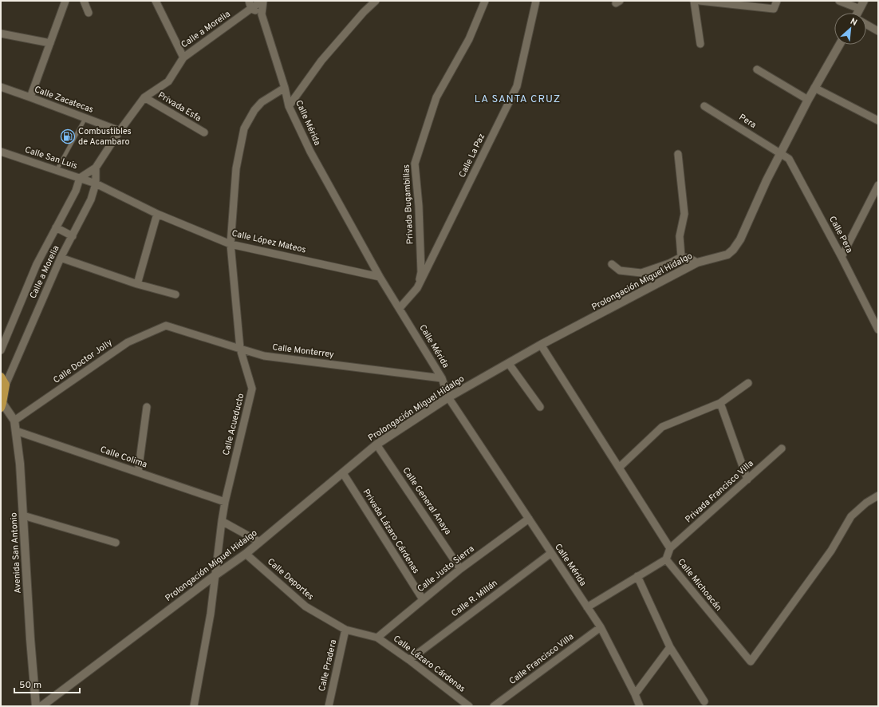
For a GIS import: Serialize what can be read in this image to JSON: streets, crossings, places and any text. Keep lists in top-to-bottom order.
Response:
{
  "streets": {
    "street": [
      "Calle a Morelia",
      "Calle Zacatecas",
      "Privada Esfa",
      "Pera",
      "Calle Mérida",
      "Calle La Paz",
      "Calle San Luis",
      "Privada Bugambilias",
      "Calle Pera",
      "Calle López Mateos",
      "Prolongación Miguel Hidalgo",
      "Calle Monterrey",
      "Calle Doctor Jolly",
      "Calle Acueducto",
      "Calle Colima",
      "Privada Francisco Villa",
      "Calle General Anaya",
      "Privada Lázaro Cárdenas",
      "Avenida San Antonio",
      "Calle Justo Sierra",
      "Calle Deportes",
      "Calle Michoacán",
      "Calle R. Millán",
      "Calle Francisco Villa",
      "Calle Lázaro Cárdenas",
      "Calle Pradera"
    ]
  },
  "crossings": [
    ["Calle a Morelia", "Calle Zacatecas"],
    ["Calle a Morelia", "Privada Esfa"],
    ["Calle a Morelia", "Calle Mérida"],
    ["Calle a Morelia", "Calle San Luis"],
    ["Calle a Morelia", "Calle López Mateos"],
    ["Pera", "Calle Pera"],
    ["Pera", "Prolongación Miguel Hidalgo"],
    ["Calle Mérida", "Calle La Paz"],
    ["Calle Mérida", "Calle López Mateos"],
    ["Calle Mérida", "Prolongación Miguel Hidalgo"],
    ["Calle Mérida", "Calle Monterrey"],
    ["Calle Mérida", "Calle Acueducto"],
    ["Calle Mérida", "Calle Justo Sierra"],
    ["Calle Mérida", "Calle R. Millán"],
    ["Calle Mérida", "Calle Francisco Villa"],
    ["Calle La Paz", "Privada Bugambilias"],
    ["Calle San Luis", "Calle López Mateos"],
    ["Calle Pera", "Prolongación Miguel Hidalgo"],
    ["Calle López Mateos", "Calle Acueducto"],
    ["Prolongación Miguel Hidalgo", "Calle Acueducto"],
    ["Prolongación Miguel Hidalgo", "Calle General Anaya"],
    ["Prolongación Miguel Hidalgo", "Privada Lázaro Cárdenas"],
    ["Prolongación Miguel Hidalgo", "Calle Deportes"],
    ["Calle Monterrey", "Calle Doctor Jolly"],
    ["Calle Monterrey", "Calle Acueducto"],
    ["Calle Doctor Jolly", "Avenida San Antonio"],
    ["Calle Acueducto", "Calle Colima"],
    ["Calle Colima", "Avenida San Antonio"],
    ["Privada Francisco Villa", "Calle Michoacán"],
    ["Calle General Anaya", "Calle Justo Sierra"],
    ["Privada Lázaro Cárdenas", "Calle Justo Sierra"],
    ["Calle Justo Sierra", "Calle Deportes"],
    ["Calle Justo Sierra", "Calle Lázaro Cárdenas"],
    ["Calle Deportes", "Calle Lázaro Cárdenas"],
    ["Calle Deportes", "Calle Pradera"],
    ["Calle R. Millán", "Calle Lázaro Cárdenas"]
  ],
  "districts": ["LA SANTA CRUZ"],
  "places": {
    "fuel station": ["Combustibles de Acambaro"]
  },
  "scale_bar": "50 m",
  "north": "top right"
}
